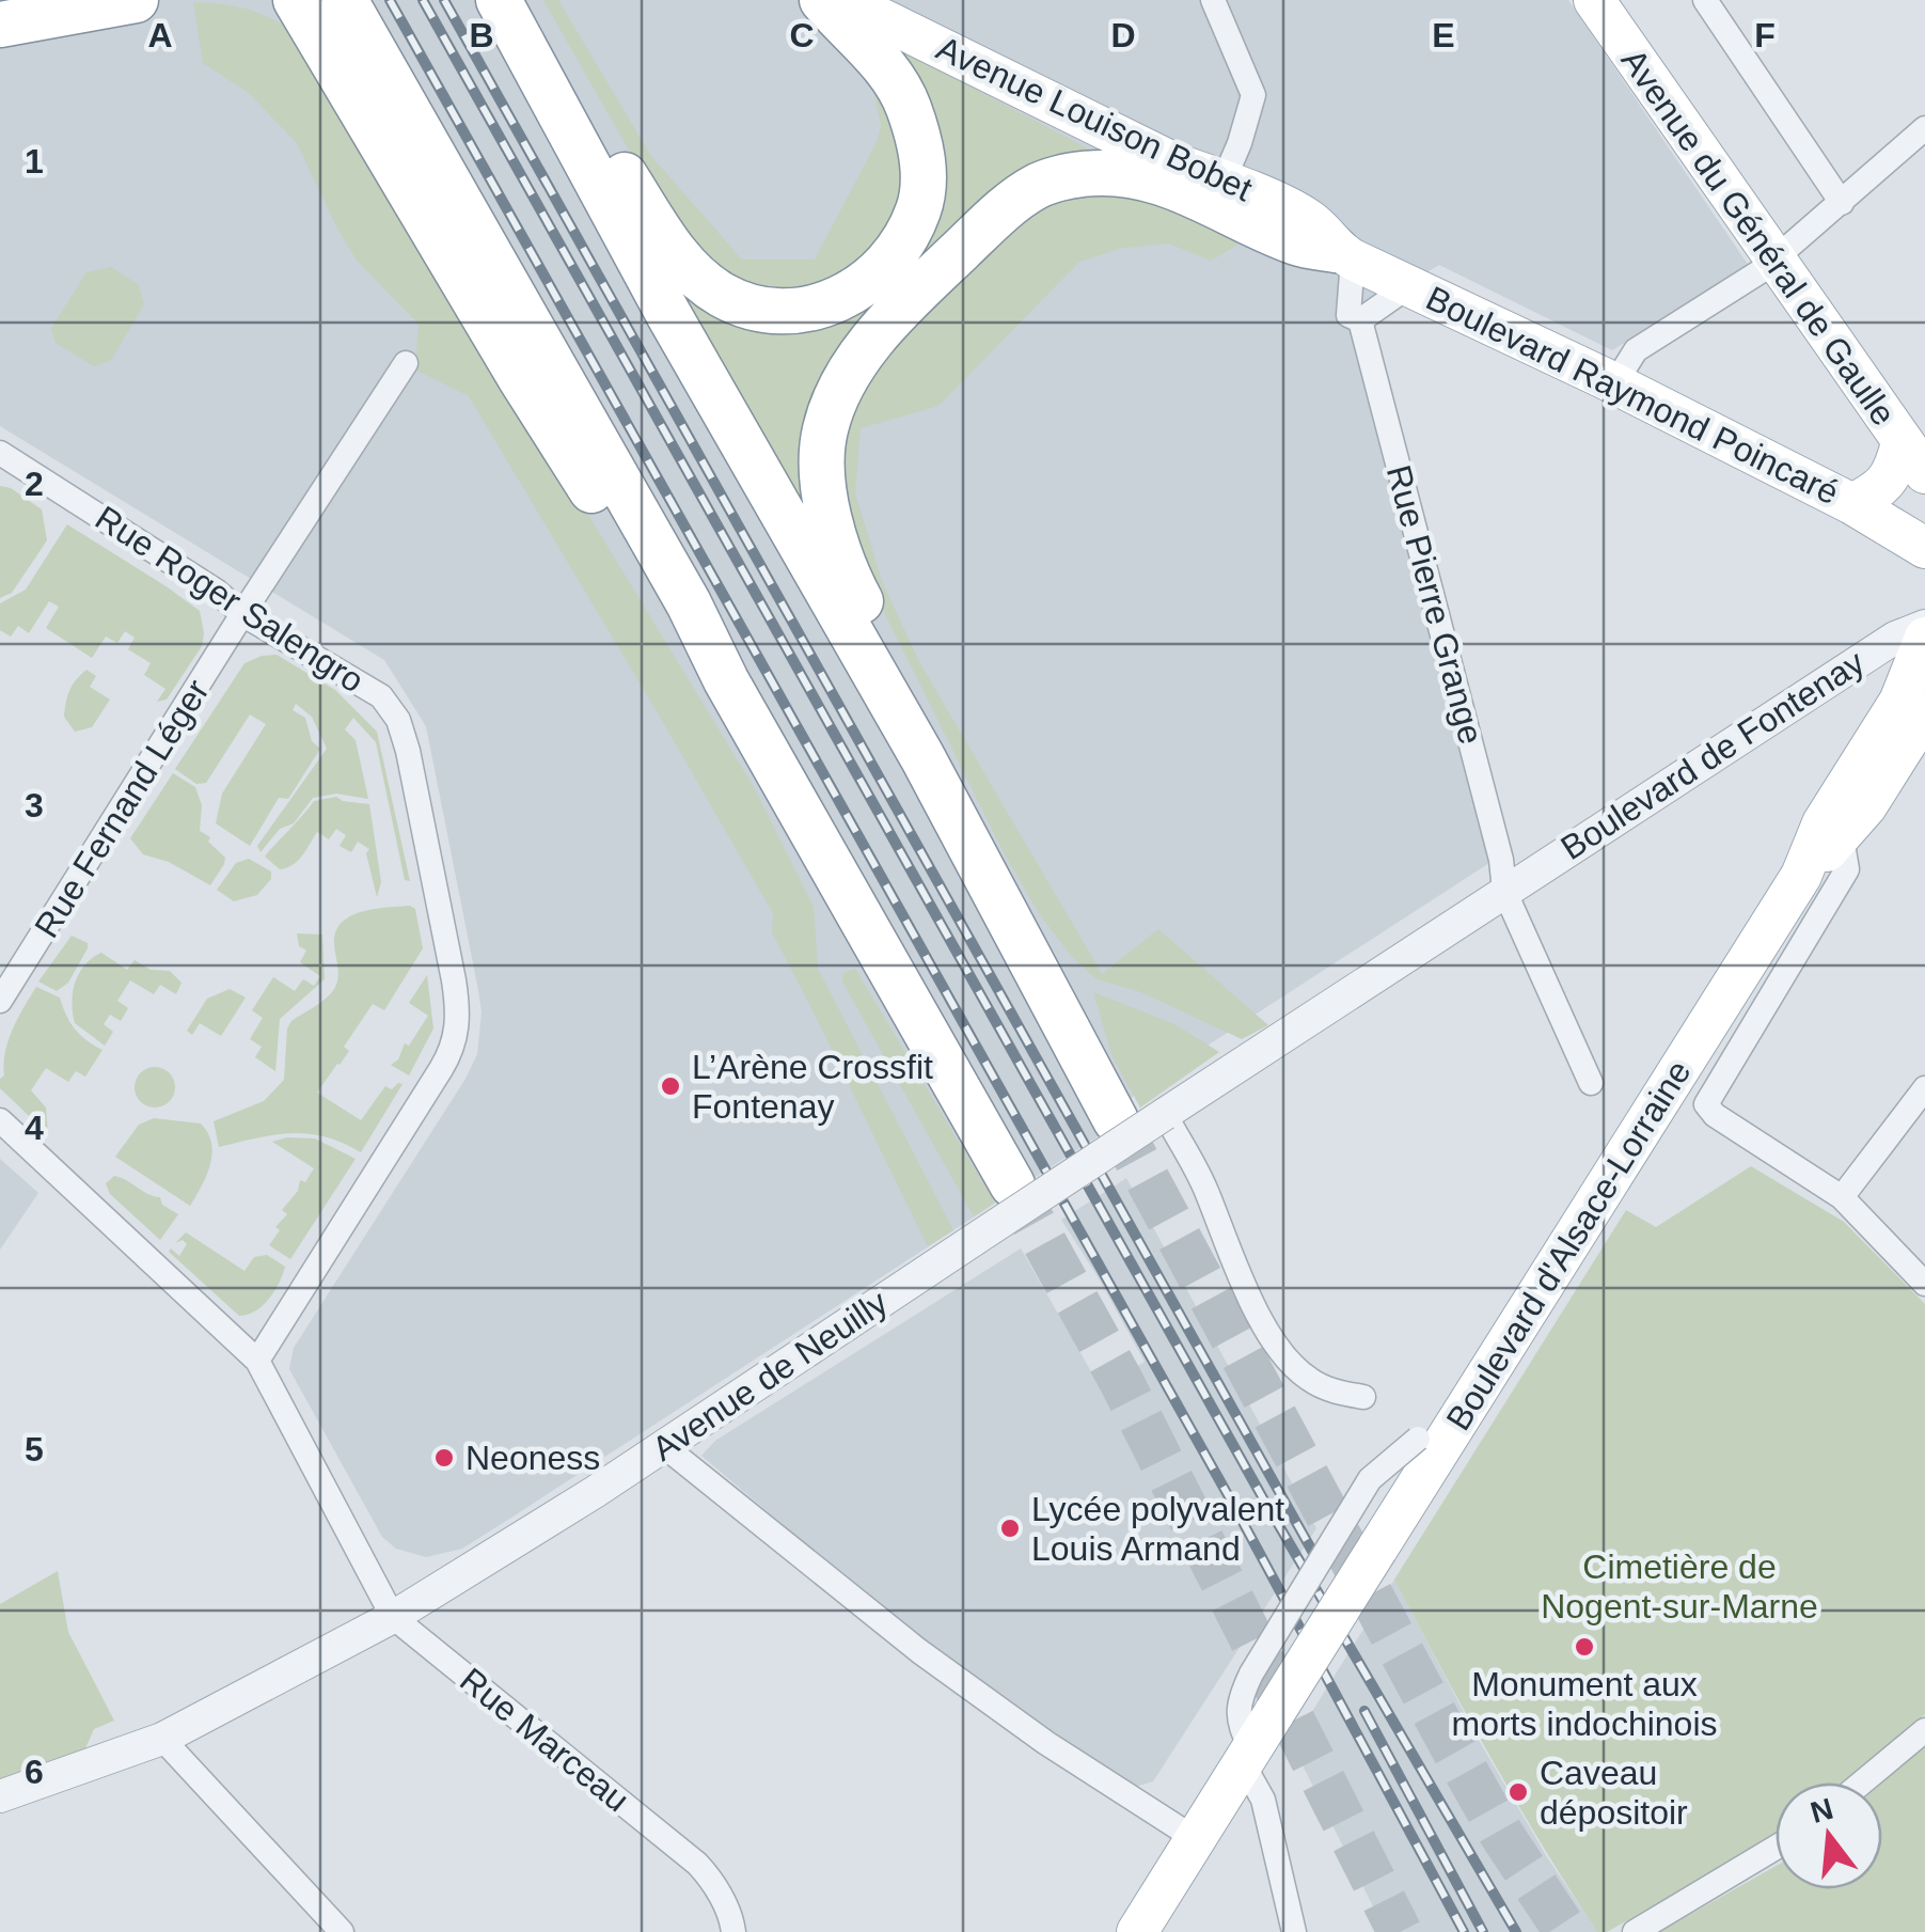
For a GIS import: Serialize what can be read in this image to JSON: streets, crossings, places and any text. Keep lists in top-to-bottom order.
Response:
{
  "streets": {
    "main road": [
      "Avenue Louison Bobet",
      "Avenue du Général de Gaulle",
      "Boulevard Raymond Poincaré",
      "Boulevard d'Alsace-Lorraine"
    ],
    "street": [
      "Rue Roger Salengro",
      "Rue Pierre Grange",
      "Boulevard de Fontenay",
      "Rue Fernand Léger",
      "Avenue de Neuilly",
      "Rue Marceau"
    ]
  },
  "crossings": [
    ["Avenue Louison Bobet", "Boulevard Raymond Poincaré"],
    ["Avenue Louison Bobet", "Rue Pierre Grange"],
    ["Boulevard Raymond Poincaré", "Rue Pierre Grange"],
    ["Rue Roger Salengro", "Rue Fernand Léger"],
    ["Rue Pierre Grange", "Boulevard de Fontenay"],
    ["Rue Pierre Grange", "Avenue de Neuilly"],
    ["Boulevard de Fontenay", "Avenue de Neuilly"],
    ["Avenue de Neuilly", "Rue Marceau"]
  ],
  "parks": ["Cimetière de Nogent-sur-Marne"],
  "places": [
    "L’Arène Crossfit Fontenay",
    "Neoness",
    "Lycée polyvalent Louis Armand",
    "Monument aux morts indochinois",
    "Caveau dépositoir"
  ],
  "north": "top",
  "grid": {
    "columns": [
      "A",
      "B",
      "C",
      "D",
      "E",
      "F"
    ],
    "rows": [
      "1",
      "2",
      "3",
      "4",
      "5",
      "6"
    ]
  }
}
